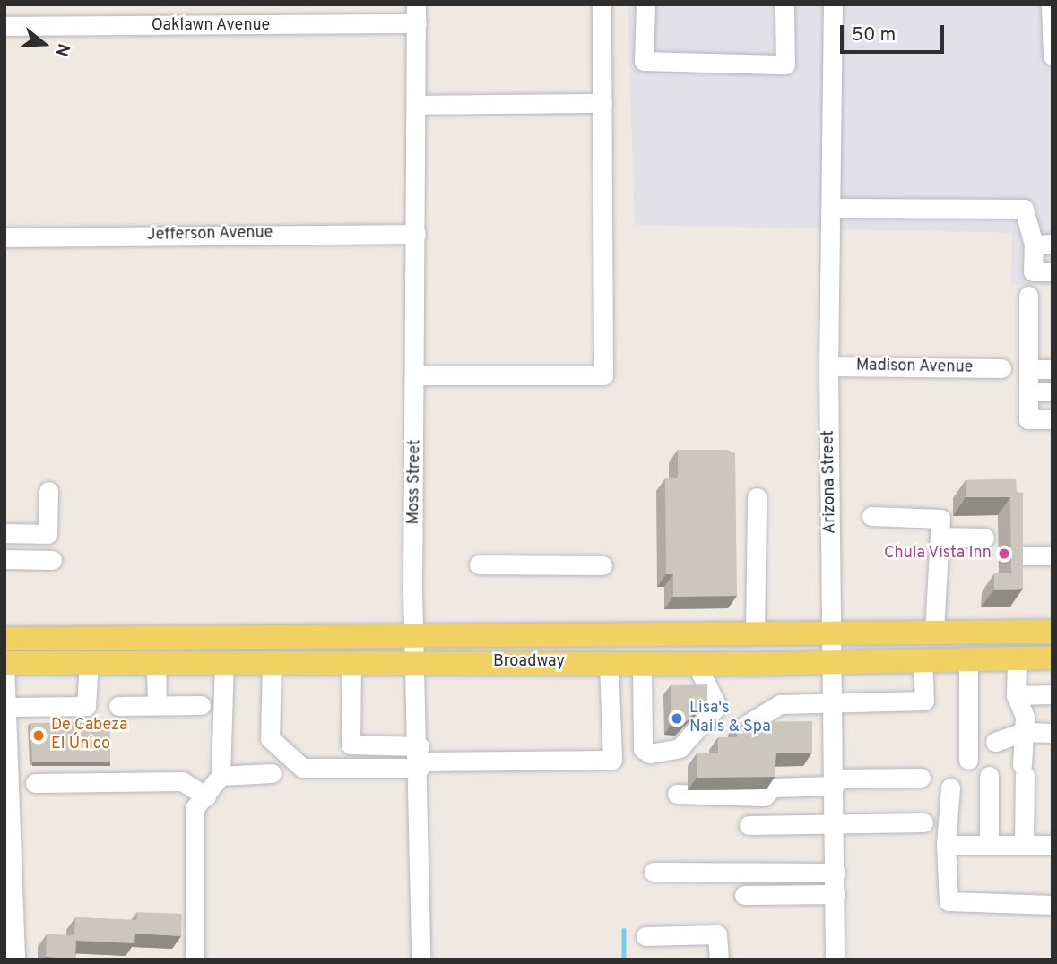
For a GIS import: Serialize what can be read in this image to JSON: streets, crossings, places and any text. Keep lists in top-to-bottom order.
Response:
{
  "streets": {
    "main road": ["Broadway"],
    "street": [
      "Oaklawn Avenue",
      "Jefferson Avenue",
      "Madison Avenue",
      "Moss Street",
      "Arizona Street"
    ]
  },
  "crossings": [
    ["Oaklawn Avenue", "Moss Street"],
    ["Jefferson Avenue", "Moss Street"],
    ["Madison Avenue", "Arizona Street"],
    ["Moss Street", "Broadway"],
    ["Arizona Street", "Broadway"]
  ],
  "places": ["Chula Vista Inn", "Lisa's Nails & Spa", "De Cabeza El Único"],
  "scale_bar": "50 m",
  "north": "right"
}
